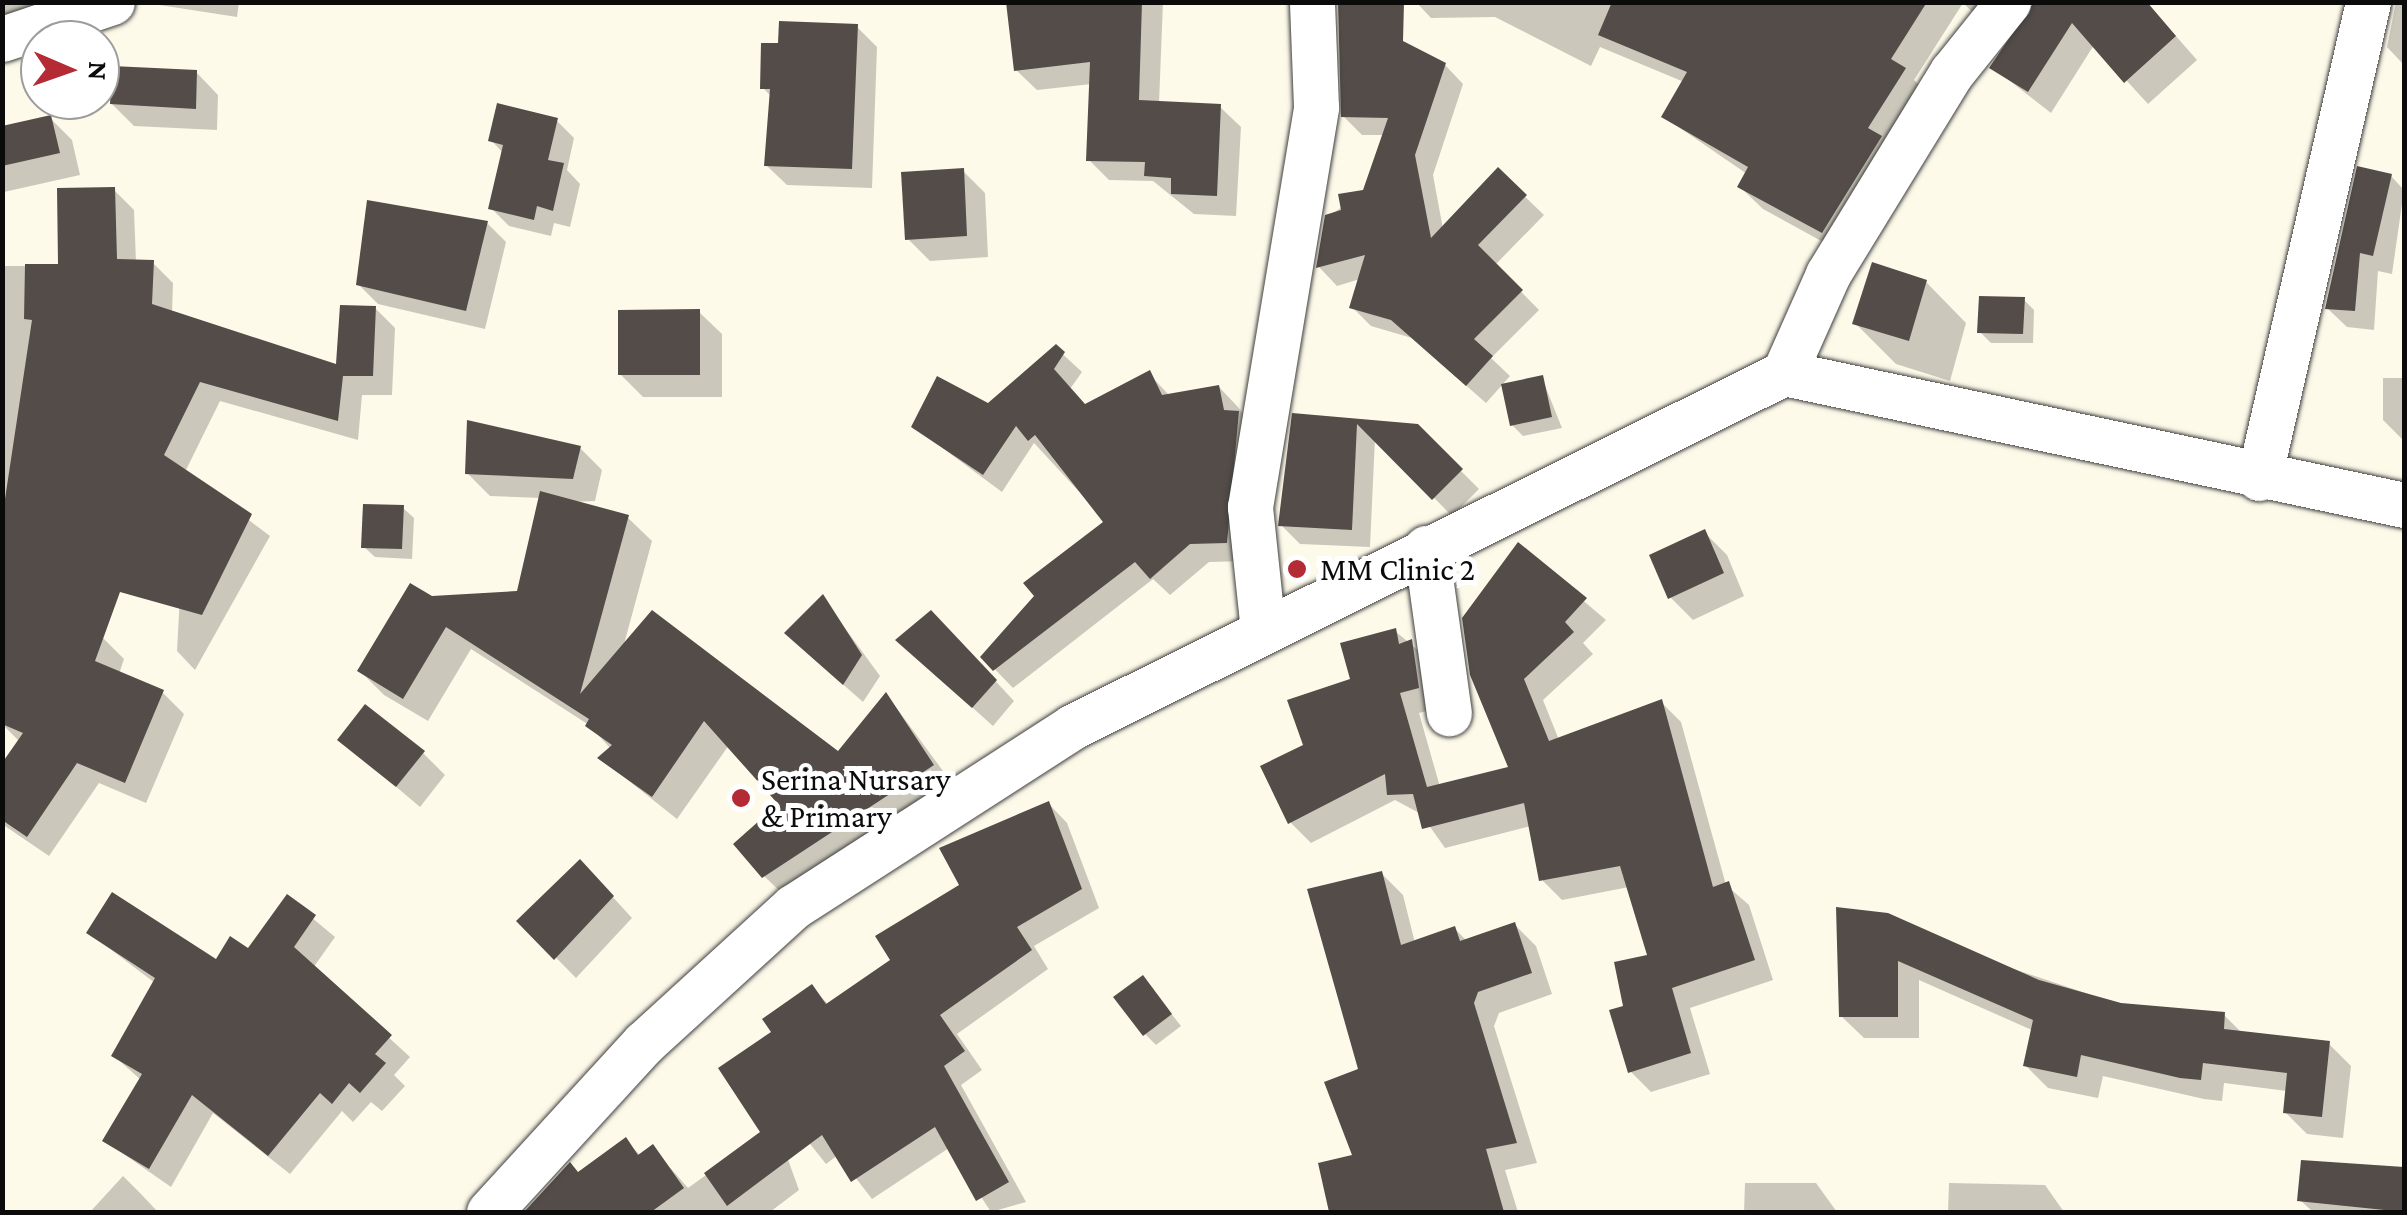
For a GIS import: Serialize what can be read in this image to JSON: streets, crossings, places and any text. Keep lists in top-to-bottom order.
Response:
{
  "places": ["MM Clinic 2", "Serina Nursary & Primary"],
  "north": "right"
}
